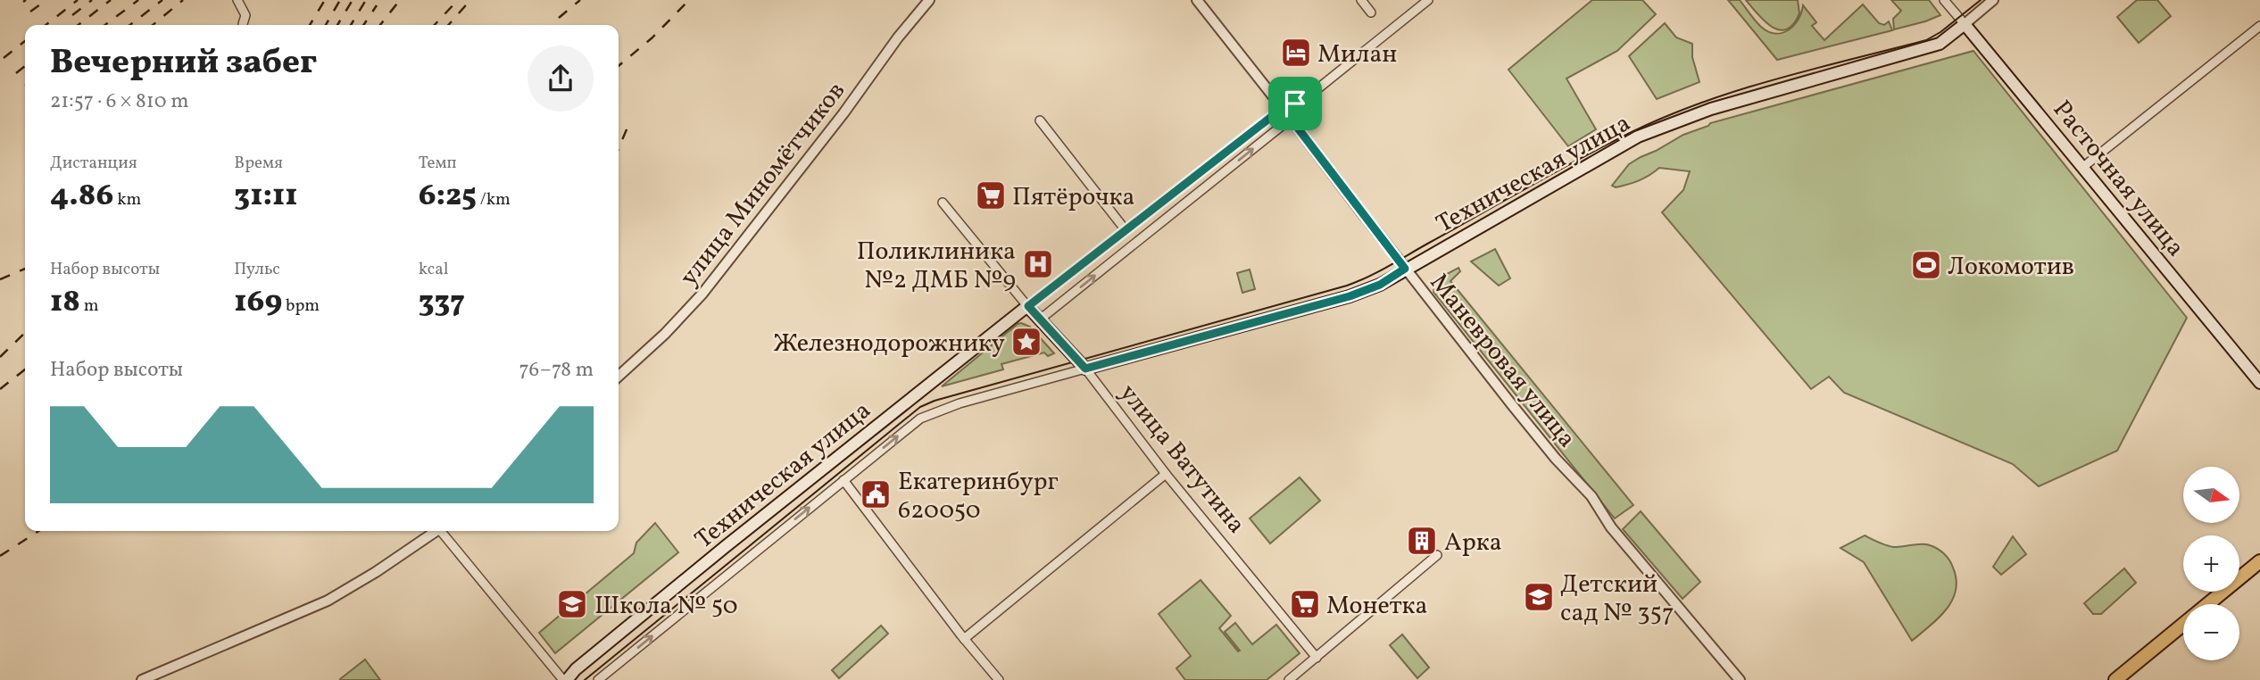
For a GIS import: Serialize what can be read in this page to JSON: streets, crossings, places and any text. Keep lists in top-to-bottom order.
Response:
{
  "streets": {
    "main road": ["Техническая улица", "Расточная улица", "улица Ватутина"],
    "street": ["улица Миномётчиков", "Маневровая улица"]
  },
  "crossings": [
    ["Техническая улица", "Расточная улица"],
    ["Техническая улица", "Маневровая улица"],
    ["Техническая улица", "улица Ватутина"]
  ],
  "places": {
    "hotel": ["Милан"],
    "supermarket": ["Пятёрочка", "Монетка"],
    "hospital": ["Поликлиника №2 ДМБ №9"],
    "sports": ["Локомотив"],
    "place": ["Железнодорожнику"],
    "public building": ["Екатеринбург 620050"],
    "building": ["Арка"],
    "school or university": ["Детский сад № 357", "Школа № 50"]
  },
  "north": "right",
  "page": {
    "heading": ["Вечерний забег", "21:57 · 6 × 810 m"],
    "stats": [
      ["Дистанция", "4.86 km"],
      ["Время", "31:11"],
      ["Темп", "6:25 /km"],
      ["Набор высоты", "18 m"],
      ["Пульс", "169 bpm"],
      ["kcal", "337"]
    ],
    "chart": ["Набор высоты", "76–78 m"],
    "map_buttons": ["+", "−"]
  }
}
